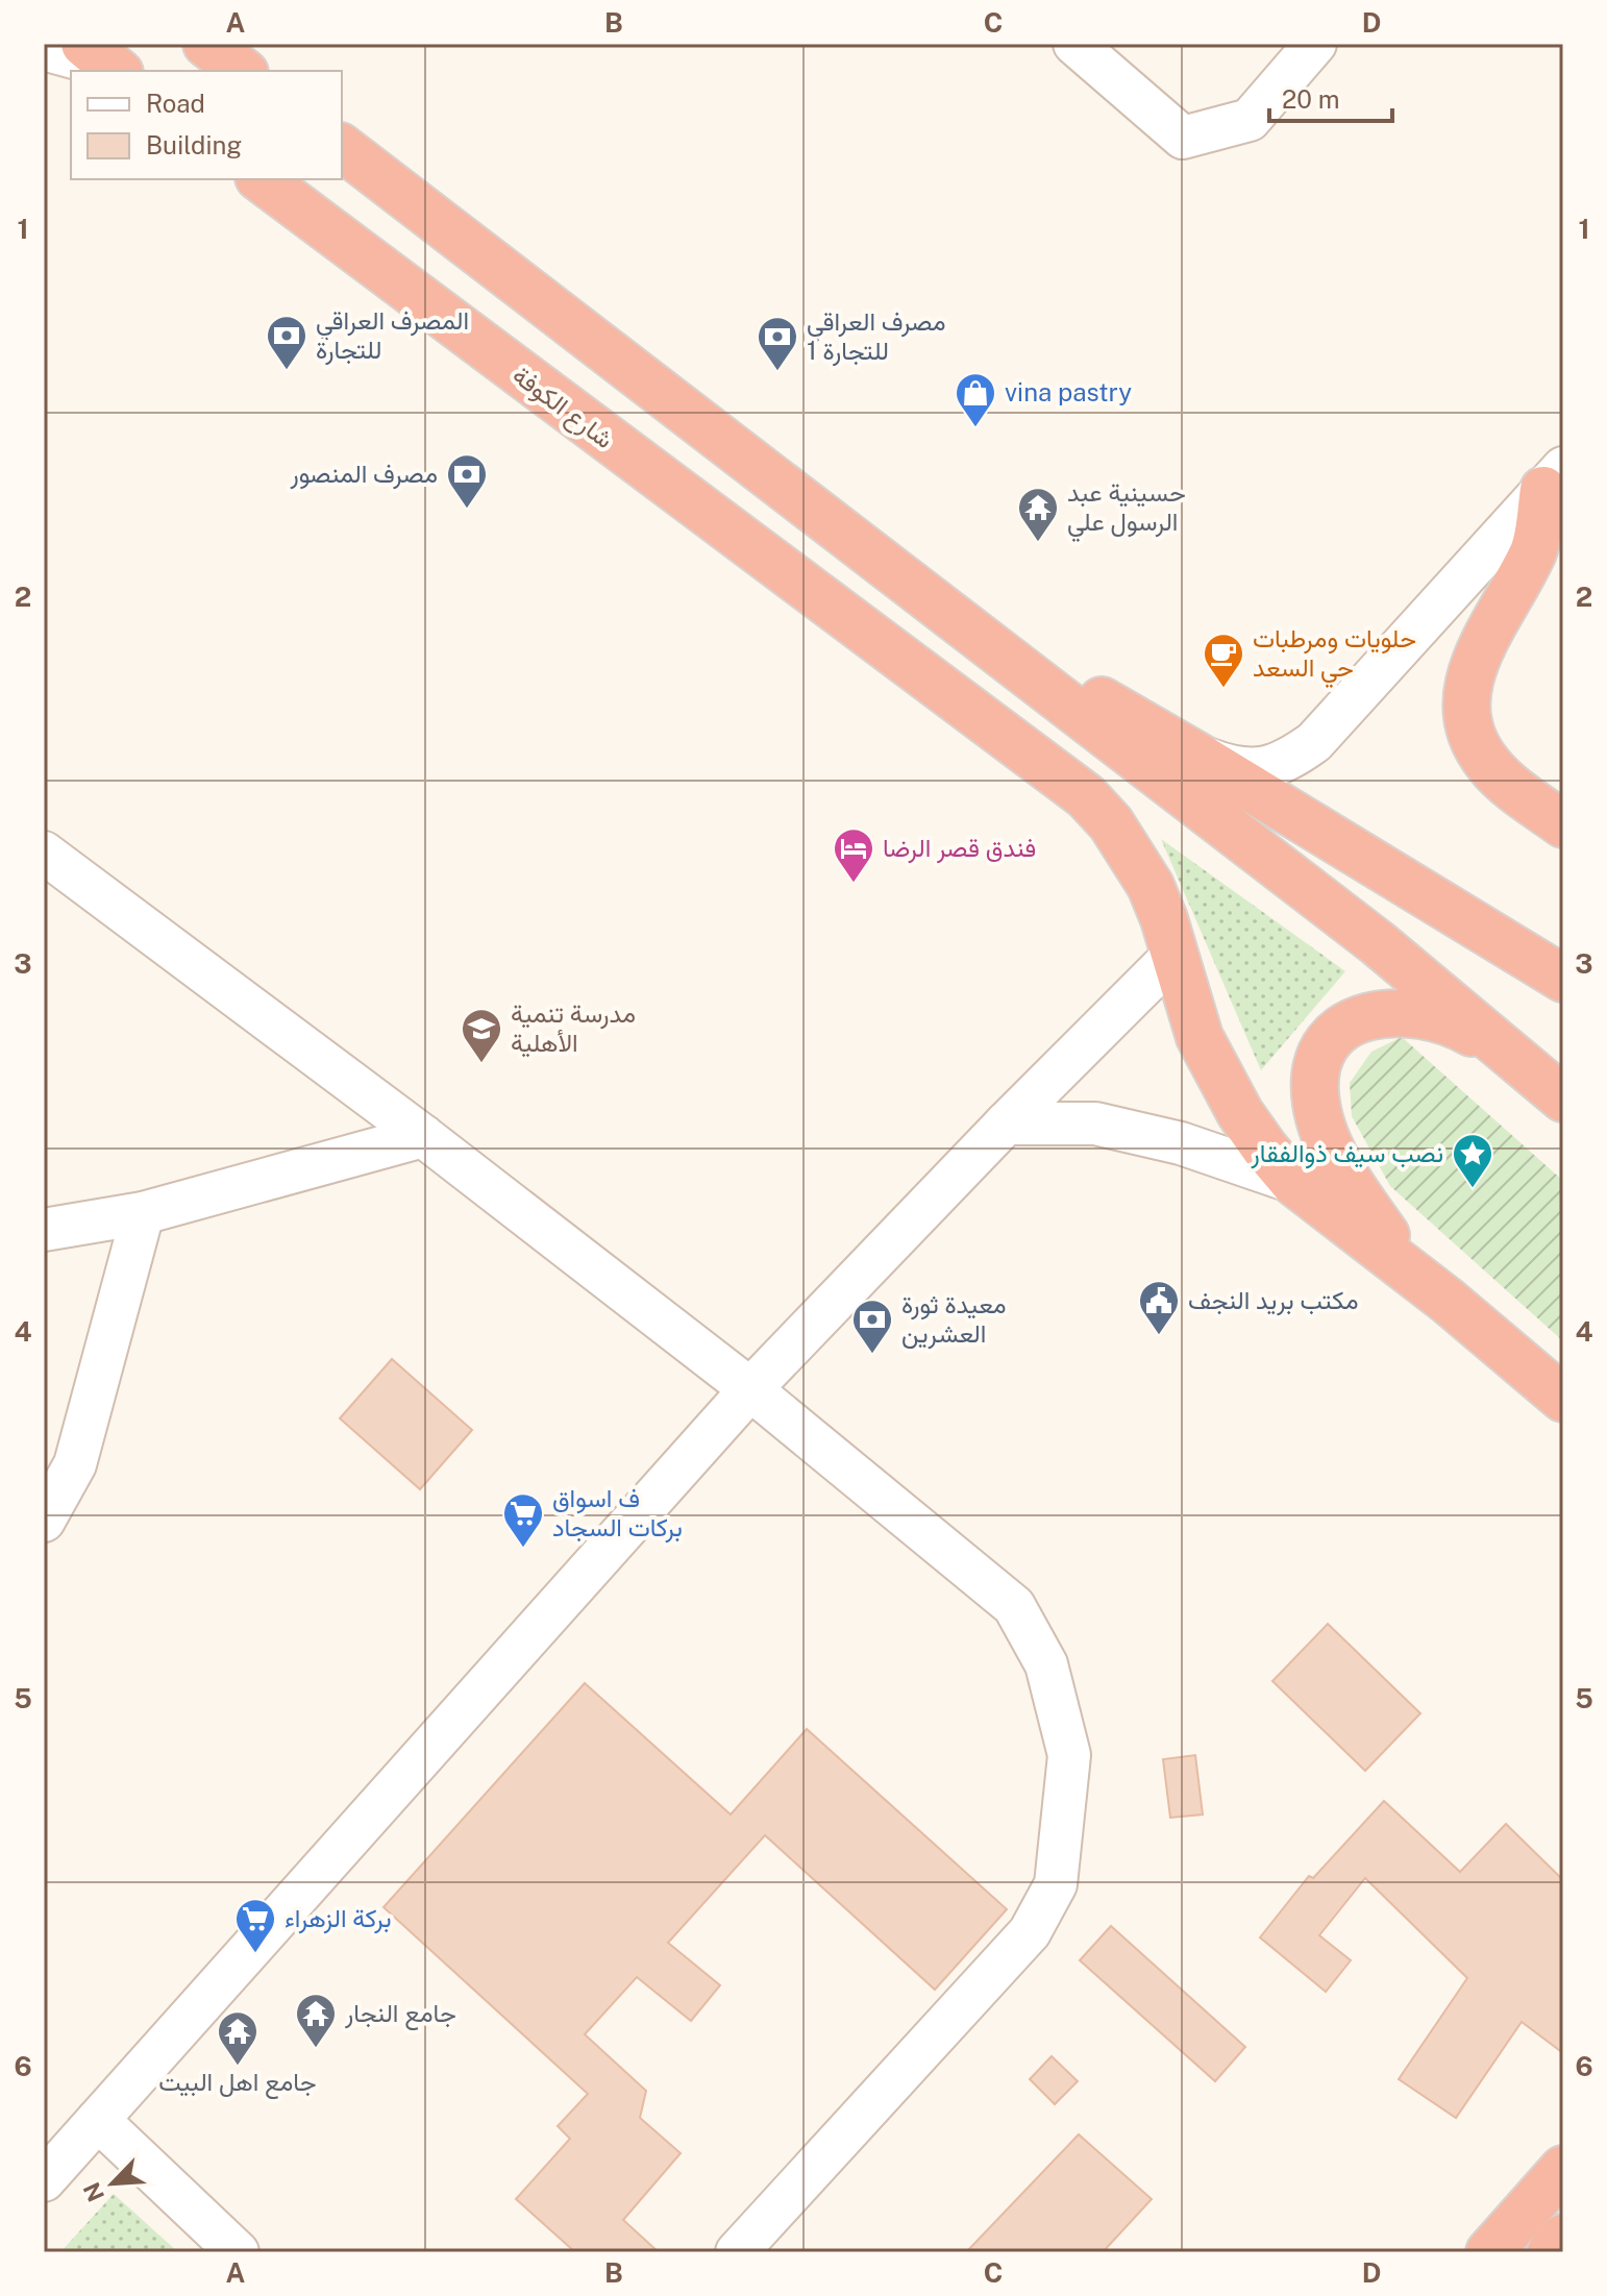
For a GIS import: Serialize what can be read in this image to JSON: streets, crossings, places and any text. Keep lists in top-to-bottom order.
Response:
{
  "streets": {
    "highway": ["شارع الكوفة"]
  },
  "places": {
    "bank": [
      "المصرف العراقي للتجارة",
      "مصرف العراقي للتجارة 1",
      "مصرف المنصور",
      "معيدة ثورة العشرين"
    ],
    "shop": ["vina pastry"],
    "temple": ["حسينية عبد الرسول علي", "جامع النجار", "جامع اهل البيت"],
    "cafe": ["حلويات ومرطبات حي السعد"],
    "hotel": ["فندق قصر الرضا"],
    "school or university": ["مدرسة تنمية الأهلية"],
    "place": ["نصب سيف ذوالفقار"],
    "public building": ["مكتب بريد النجف"],
    "supermarket": ["ف اسواق بركات السجاد", "بركة الزهراء"]
  },
  "legend": ["Road", "Building"],
  "scale_bar": "20 m",
  "north": "bottom left",
  "grid": {
    "columns": [
      "A",
      "B",
      "C",
      "D"
    ],
    "rows": [
      "1",
      "2",
      "3",
      "4",
      "5",
      "6"
    ]
  }
}
